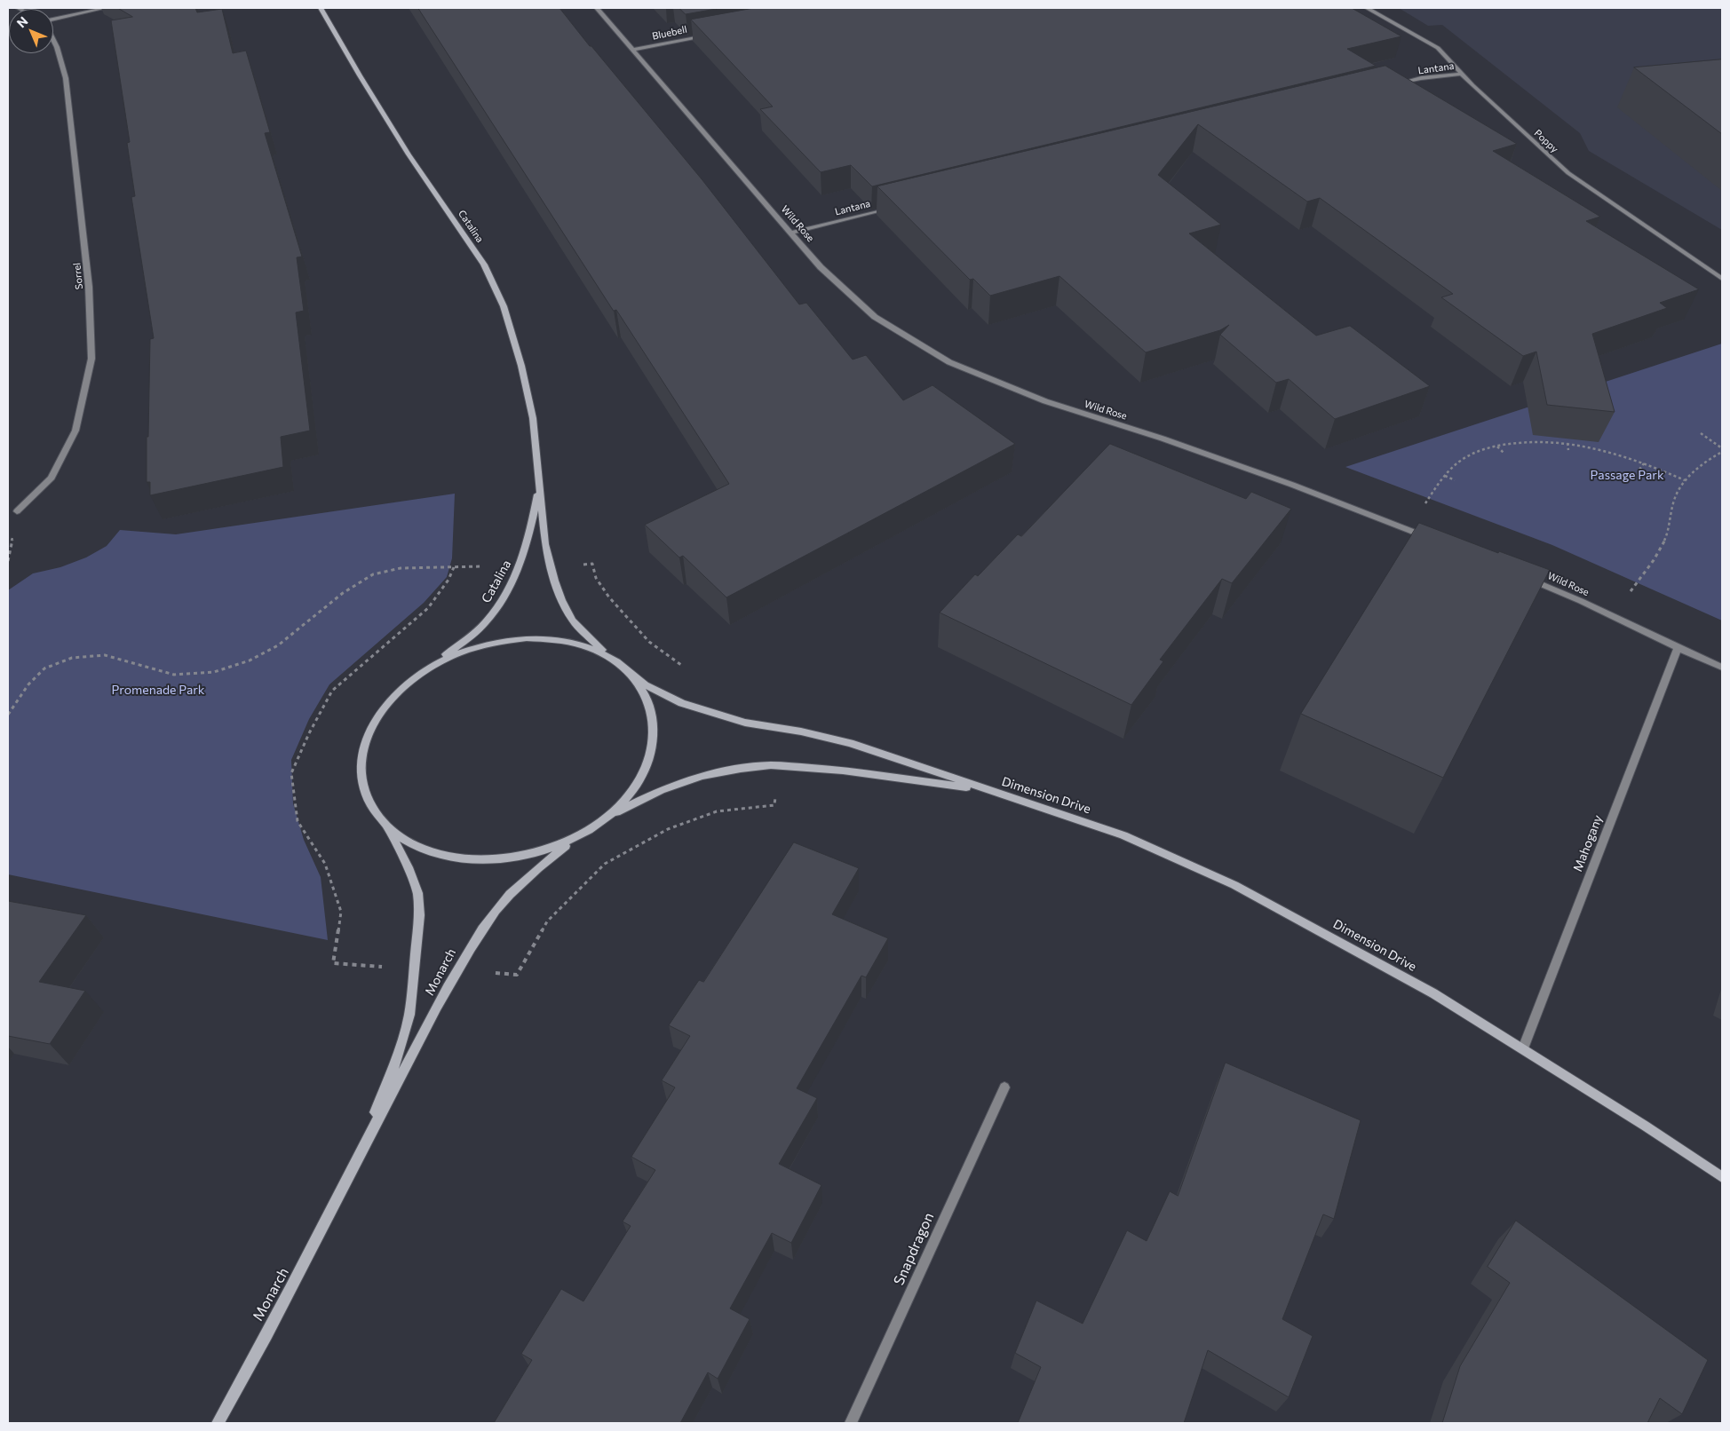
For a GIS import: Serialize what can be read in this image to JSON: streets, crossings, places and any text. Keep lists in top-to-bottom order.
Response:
{
  "streets": {
    "street": [
      "Bluebell",
      "Lantana",
      "Poppy",
      "Wild Rose",
      "Catalina",
      "Sorrel",
      "Dimension Drive",
      "Mahogany",
      "Monarch",
      "Snapdragon"
    ]
  },
  "crossings": [
    ["Bluebell", "Wild Rose"],
    ["Lantana", "Poppy"],
    ["Lantana", "Wild Rose"],
    ["Wild Rose", "Mahogany"],
    ["Catalina", "Monarch"],
    ["Dimension Drive", "Mahogany"]
  ],
  "parks": ["Passage Park", "Promenade Park"],
  "north": "top left"
}
